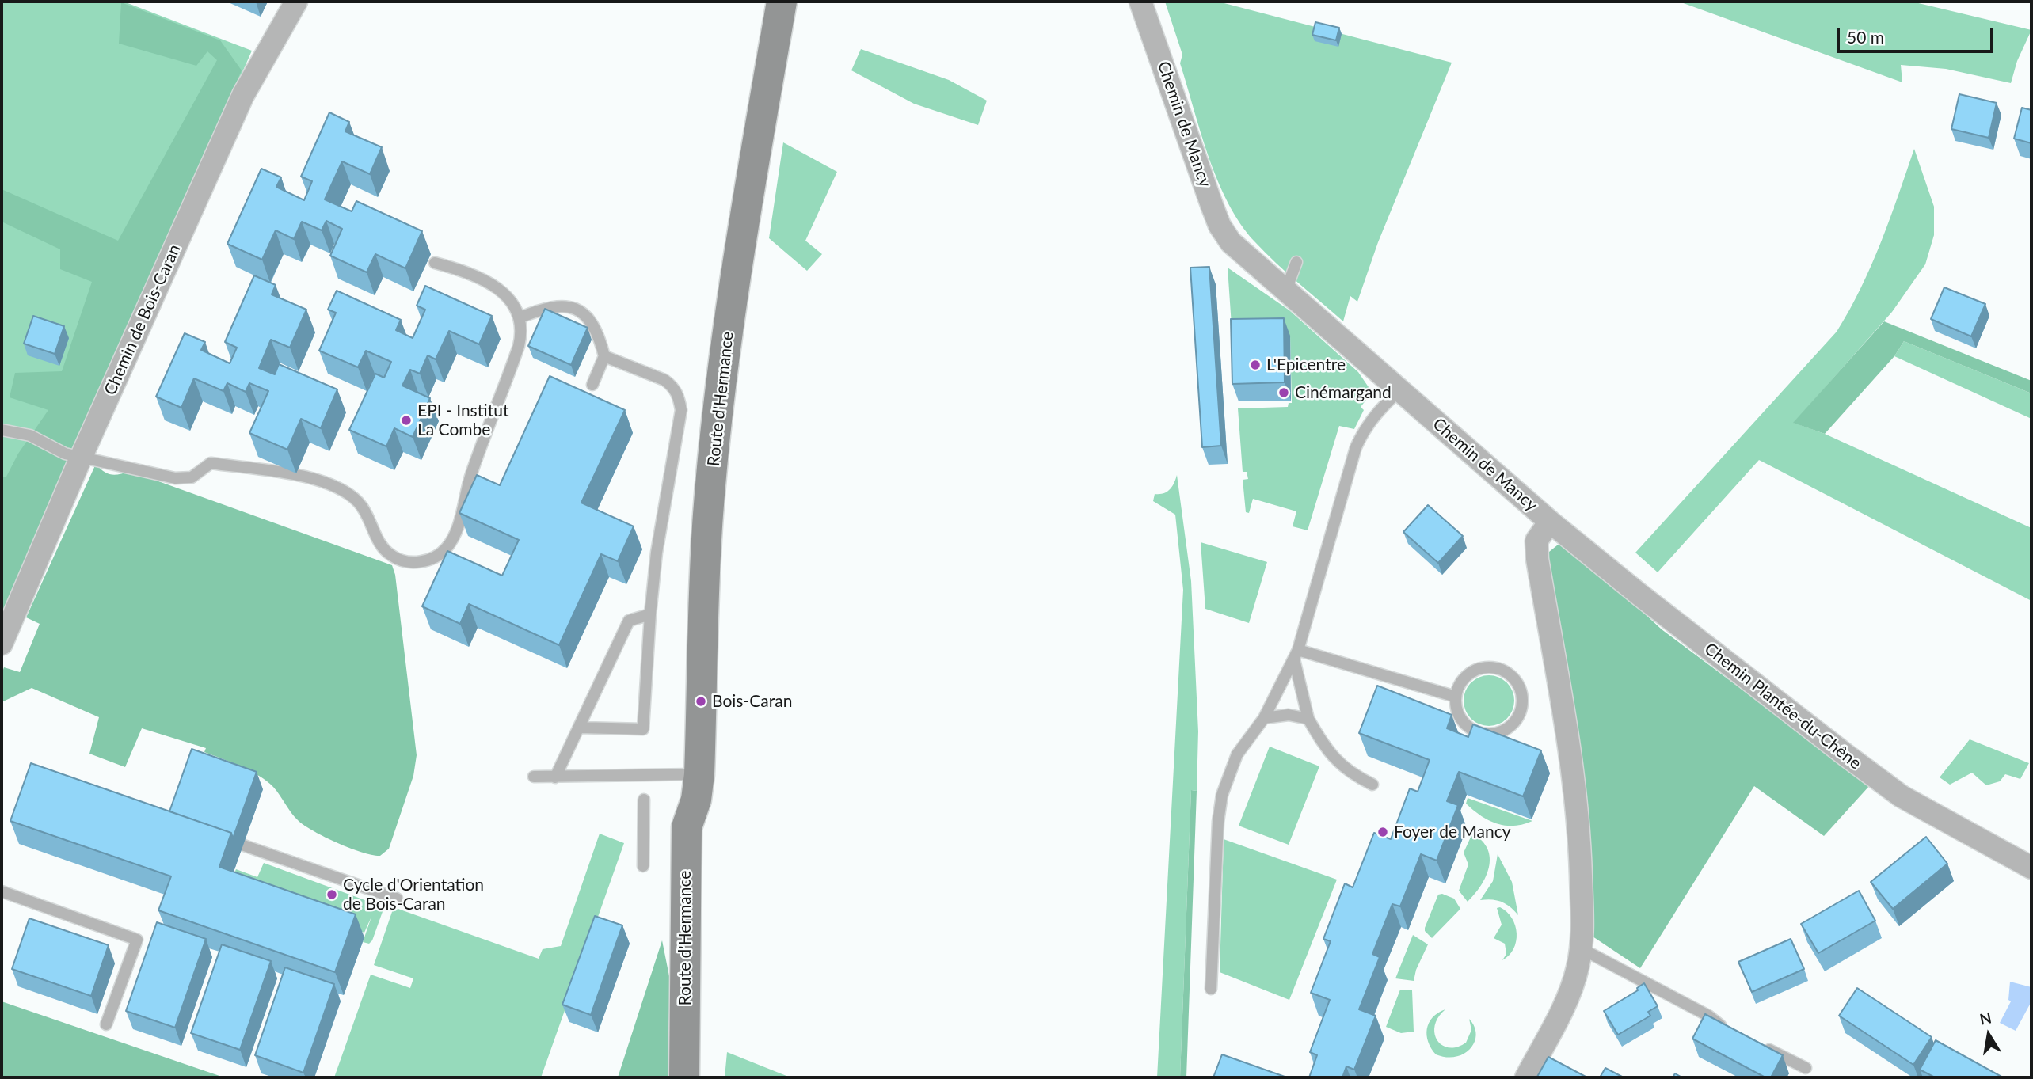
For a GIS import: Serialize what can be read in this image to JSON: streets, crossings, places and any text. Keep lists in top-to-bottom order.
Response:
{
  "streets": {
    "main road": ["Route d'Hermance"],
    "street": ["Chemin de Mancy", "Chemin de Bois-Caran", "Chemin Plantée-du-Chêne"]
  },
  "crossings": [
    ["Chemin de Mancy", "Chemin Plantée-du-Chêne"]
  ],
  "places": [
    "L'Epicentre",
    "Cinémargand",
    "EPI - Institut La Combe",
    "Bois-Caran",
    "Foyer de Mancy",
    "Cycle d'Orientation de Bois-Caran"
  ],
  "scale_bar": "50 m",
  "north": "top"
}
